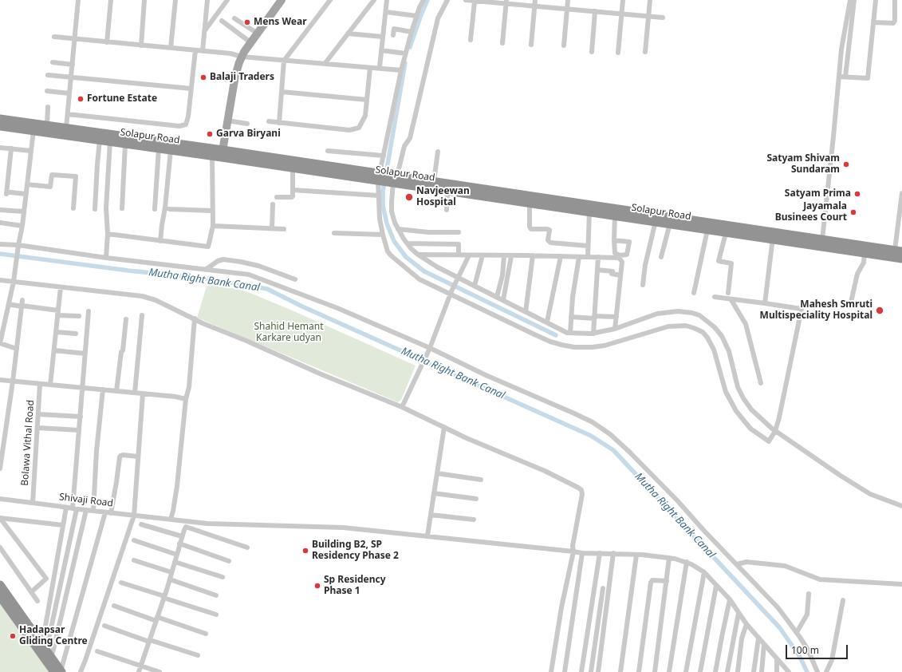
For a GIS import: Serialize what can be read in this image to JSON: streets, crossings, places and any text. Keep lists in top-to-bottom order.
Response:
{
  "streets": {
    "highway": ["Solapur Road"],
    "street": ["Bolawa Vithal Road", "Shivaji Road"]
  },
  "crossings": [
    ["Bolawa Vithal Road", "Shivaji Road"]
  ],
  "water": ["Mutha Right Bank Canal"],
  "parks": ["Shahid Hemant Karkare udyan"],
  "places": [
    "Mens Wear",
    "Balaji Traders",
    "Fortune Estate",
    "Garva Biryani",
    "Satyam Shivam Sundaram",
    "Satyam Prima",
    "Navjeewan Hospital",
    "Jayamala Businees Court",
    "Mahesh Smruti Multispeciality Hospital",
    "Building B2, SP Residency Phase 2",
    "Sp Residency Phase 1",
    "Hadapsar Gliding Centre"
  ],
  "scale_bar": "100 m"
}
